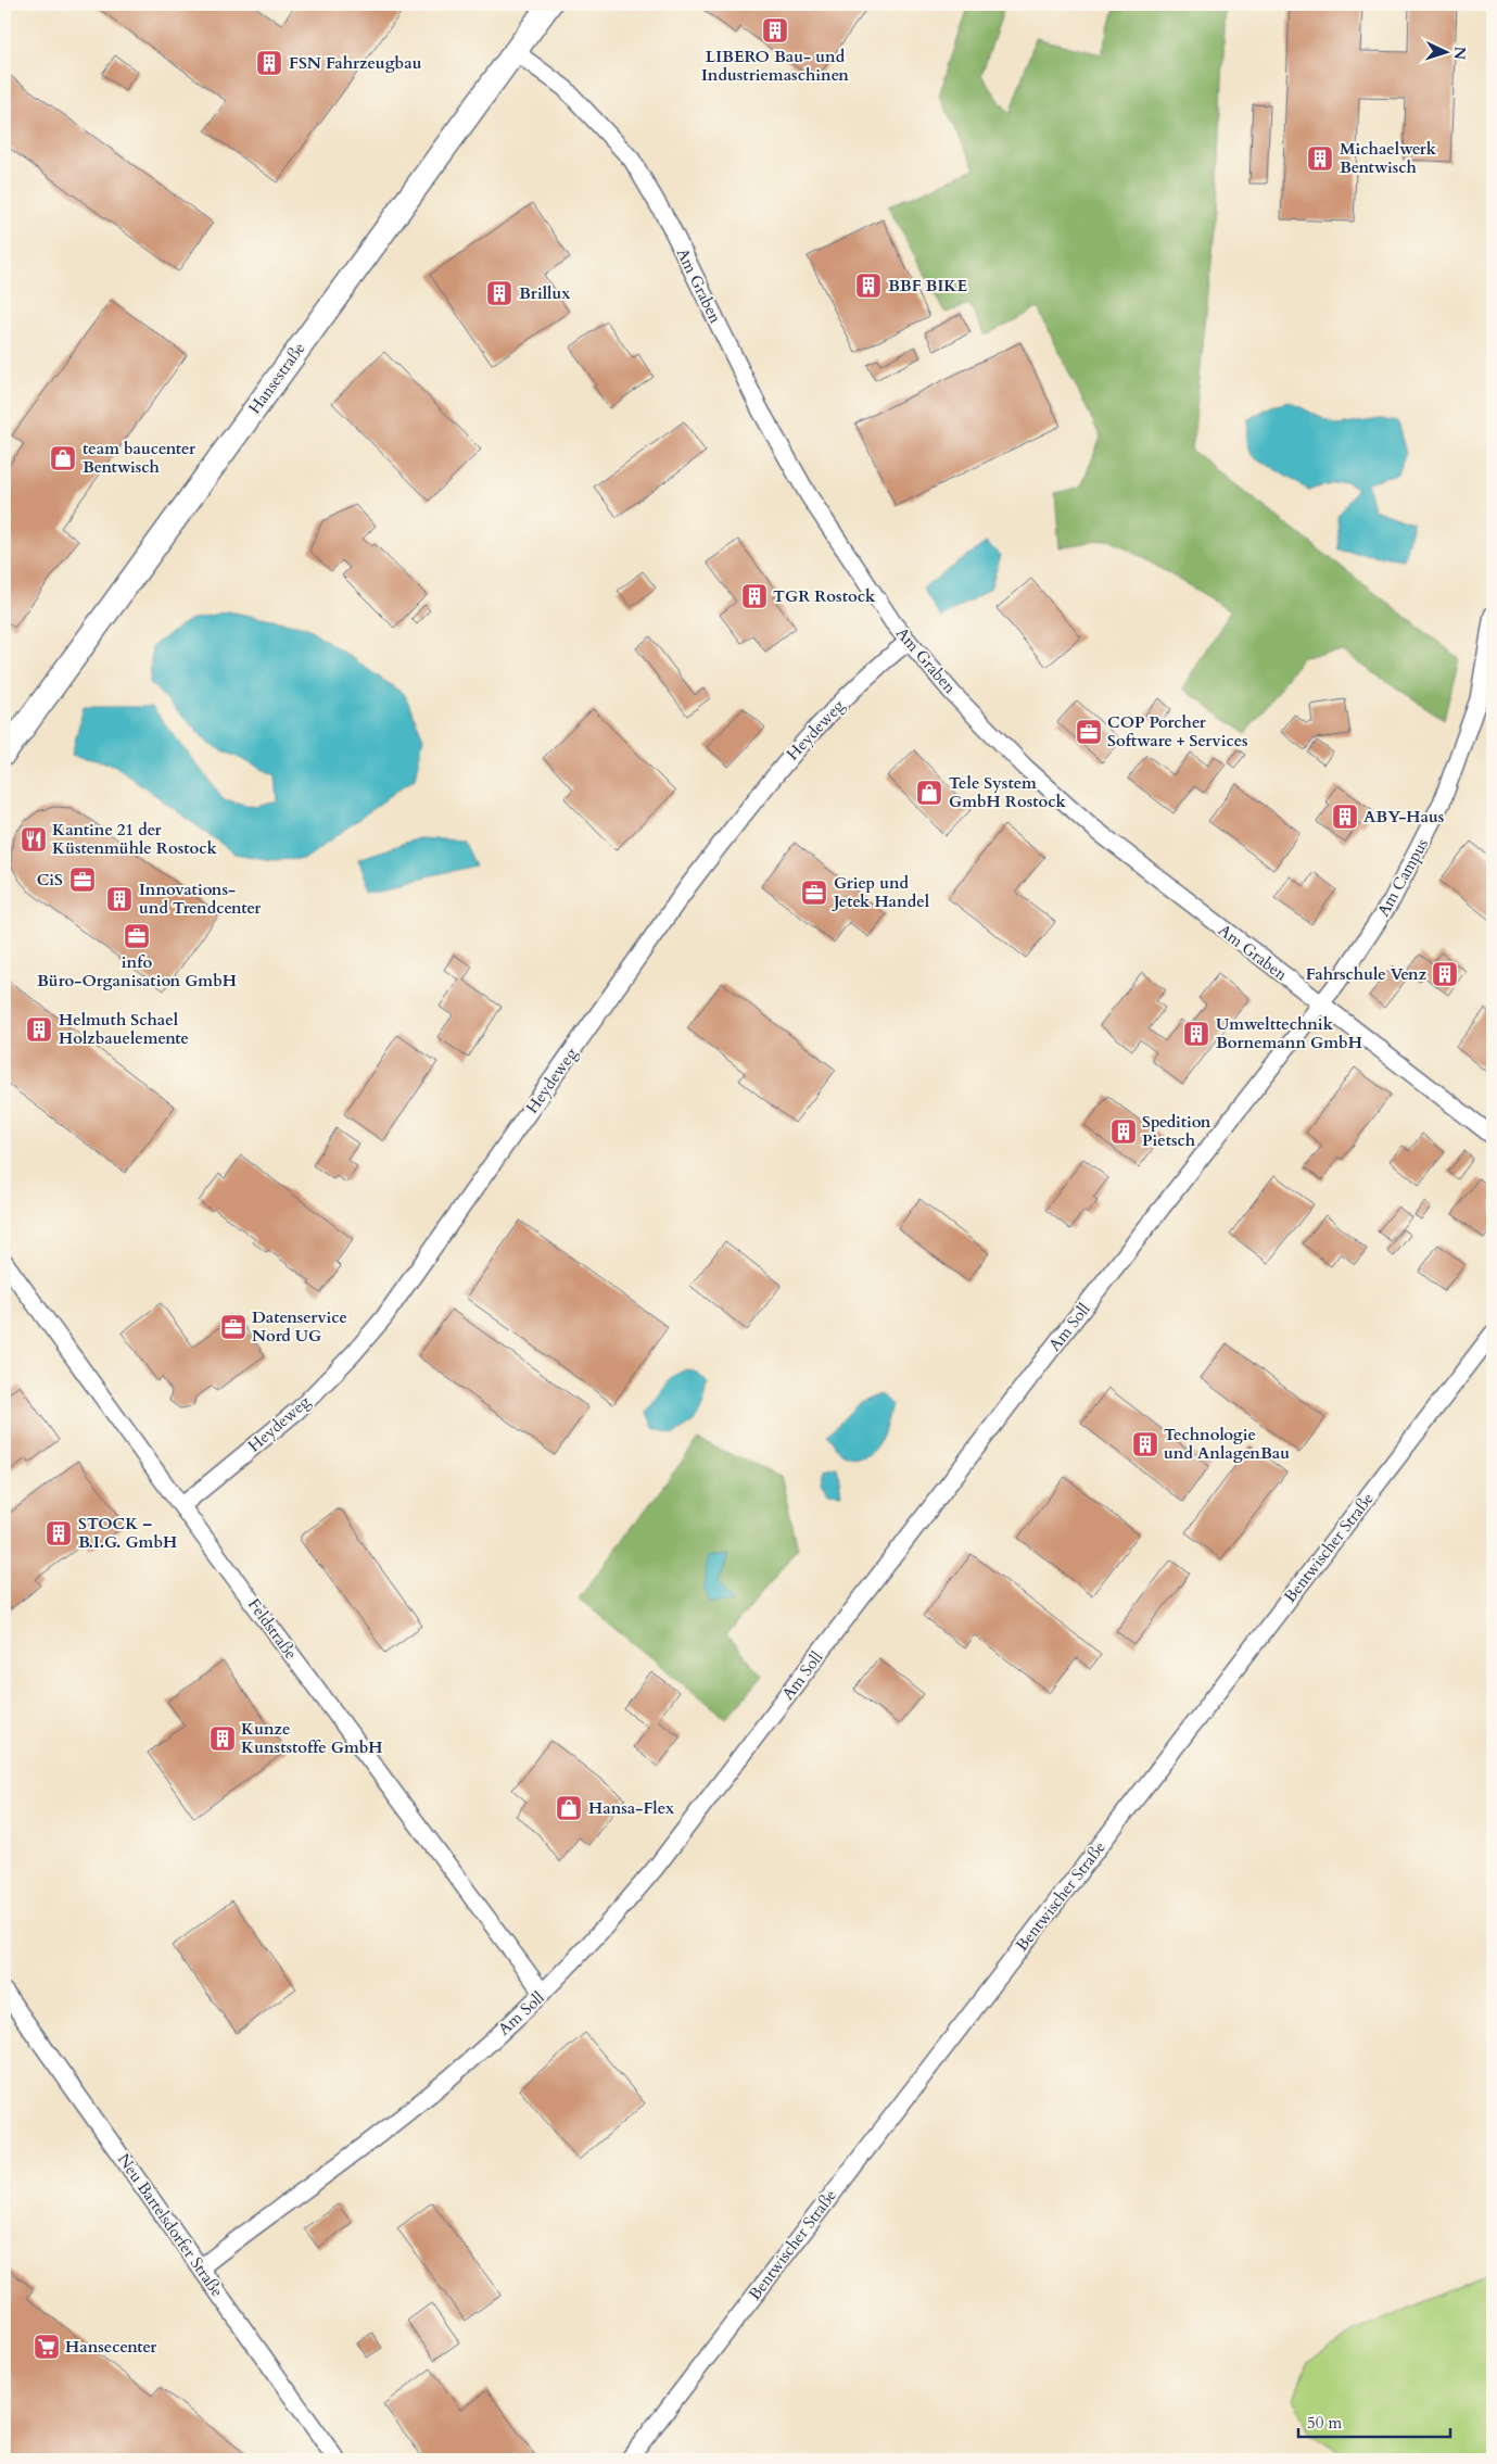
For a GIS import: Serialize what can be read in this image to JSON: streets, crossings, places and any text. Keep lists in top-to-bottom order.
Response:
{
  "streets": {
    "street": [
      "Am Graben",
      "Hansestraße",
      "Heydeweg",
      "Am Campus",
      "Am Soll",
      "Bentwischer Straße",
      "Feldstraße",
      "Neu Bartelsdorfer Straße"
    ]
  },
  "crossings": [
    ["Am Graben", "Hansestraße"],
    ["Am Graben", "Heydeweg"],
    ["Am Graben", "Am Campus"],
    ["Am Graben", "Am Soll"],
    ["Heydeweg", "Feldstraße"],
    ["Am Campus", "Am Soll"],
    ["Am Soll", "Feldstraße"],
    ["Am Soll", "Neu Bartelsdorfer Straße"]
  ],
  "places": {
    "building": [
      "LIBERO Bau- und Industriemaschinen",
      "FSN Fahrzeugbau",
      "Michaelwerk Bentwisch",
      "BBF BIKE",
      "Brillux",
      "TGR Rostock",
      "ABY-Haus",
      "Innovations- und Trendcenter",
      "Fahrschule Venz",
      "Helmuth Schael Holzbauelemente",
      "Umwelttechnik Bornemann GmbH",
      "Spedition Pietsch",
      "Technologie und AnlagenBau",
      "STOCK – B.I.G. GmbH",
      "Kunze Kunststoffe GmbH"
    ],
    "shop": ["team baucenter Bentwisch", "Tele System GmbH Rostock", "Hansa-Flex"],
    "office": [
      "COP Porcher Software + Services",
      "CiS",
      "Griep und Jetek Handel",
      "info Büro-Organisation GmbH",
      "Datenservice Nord UG"
    ],
    "restaurant": ["Kantine 21 der Küstenmühle Rostock"],
    "supermarket": ["Hansecenter"]
  },
  "scale_bar": "50 m",
  "north": "right"
}
